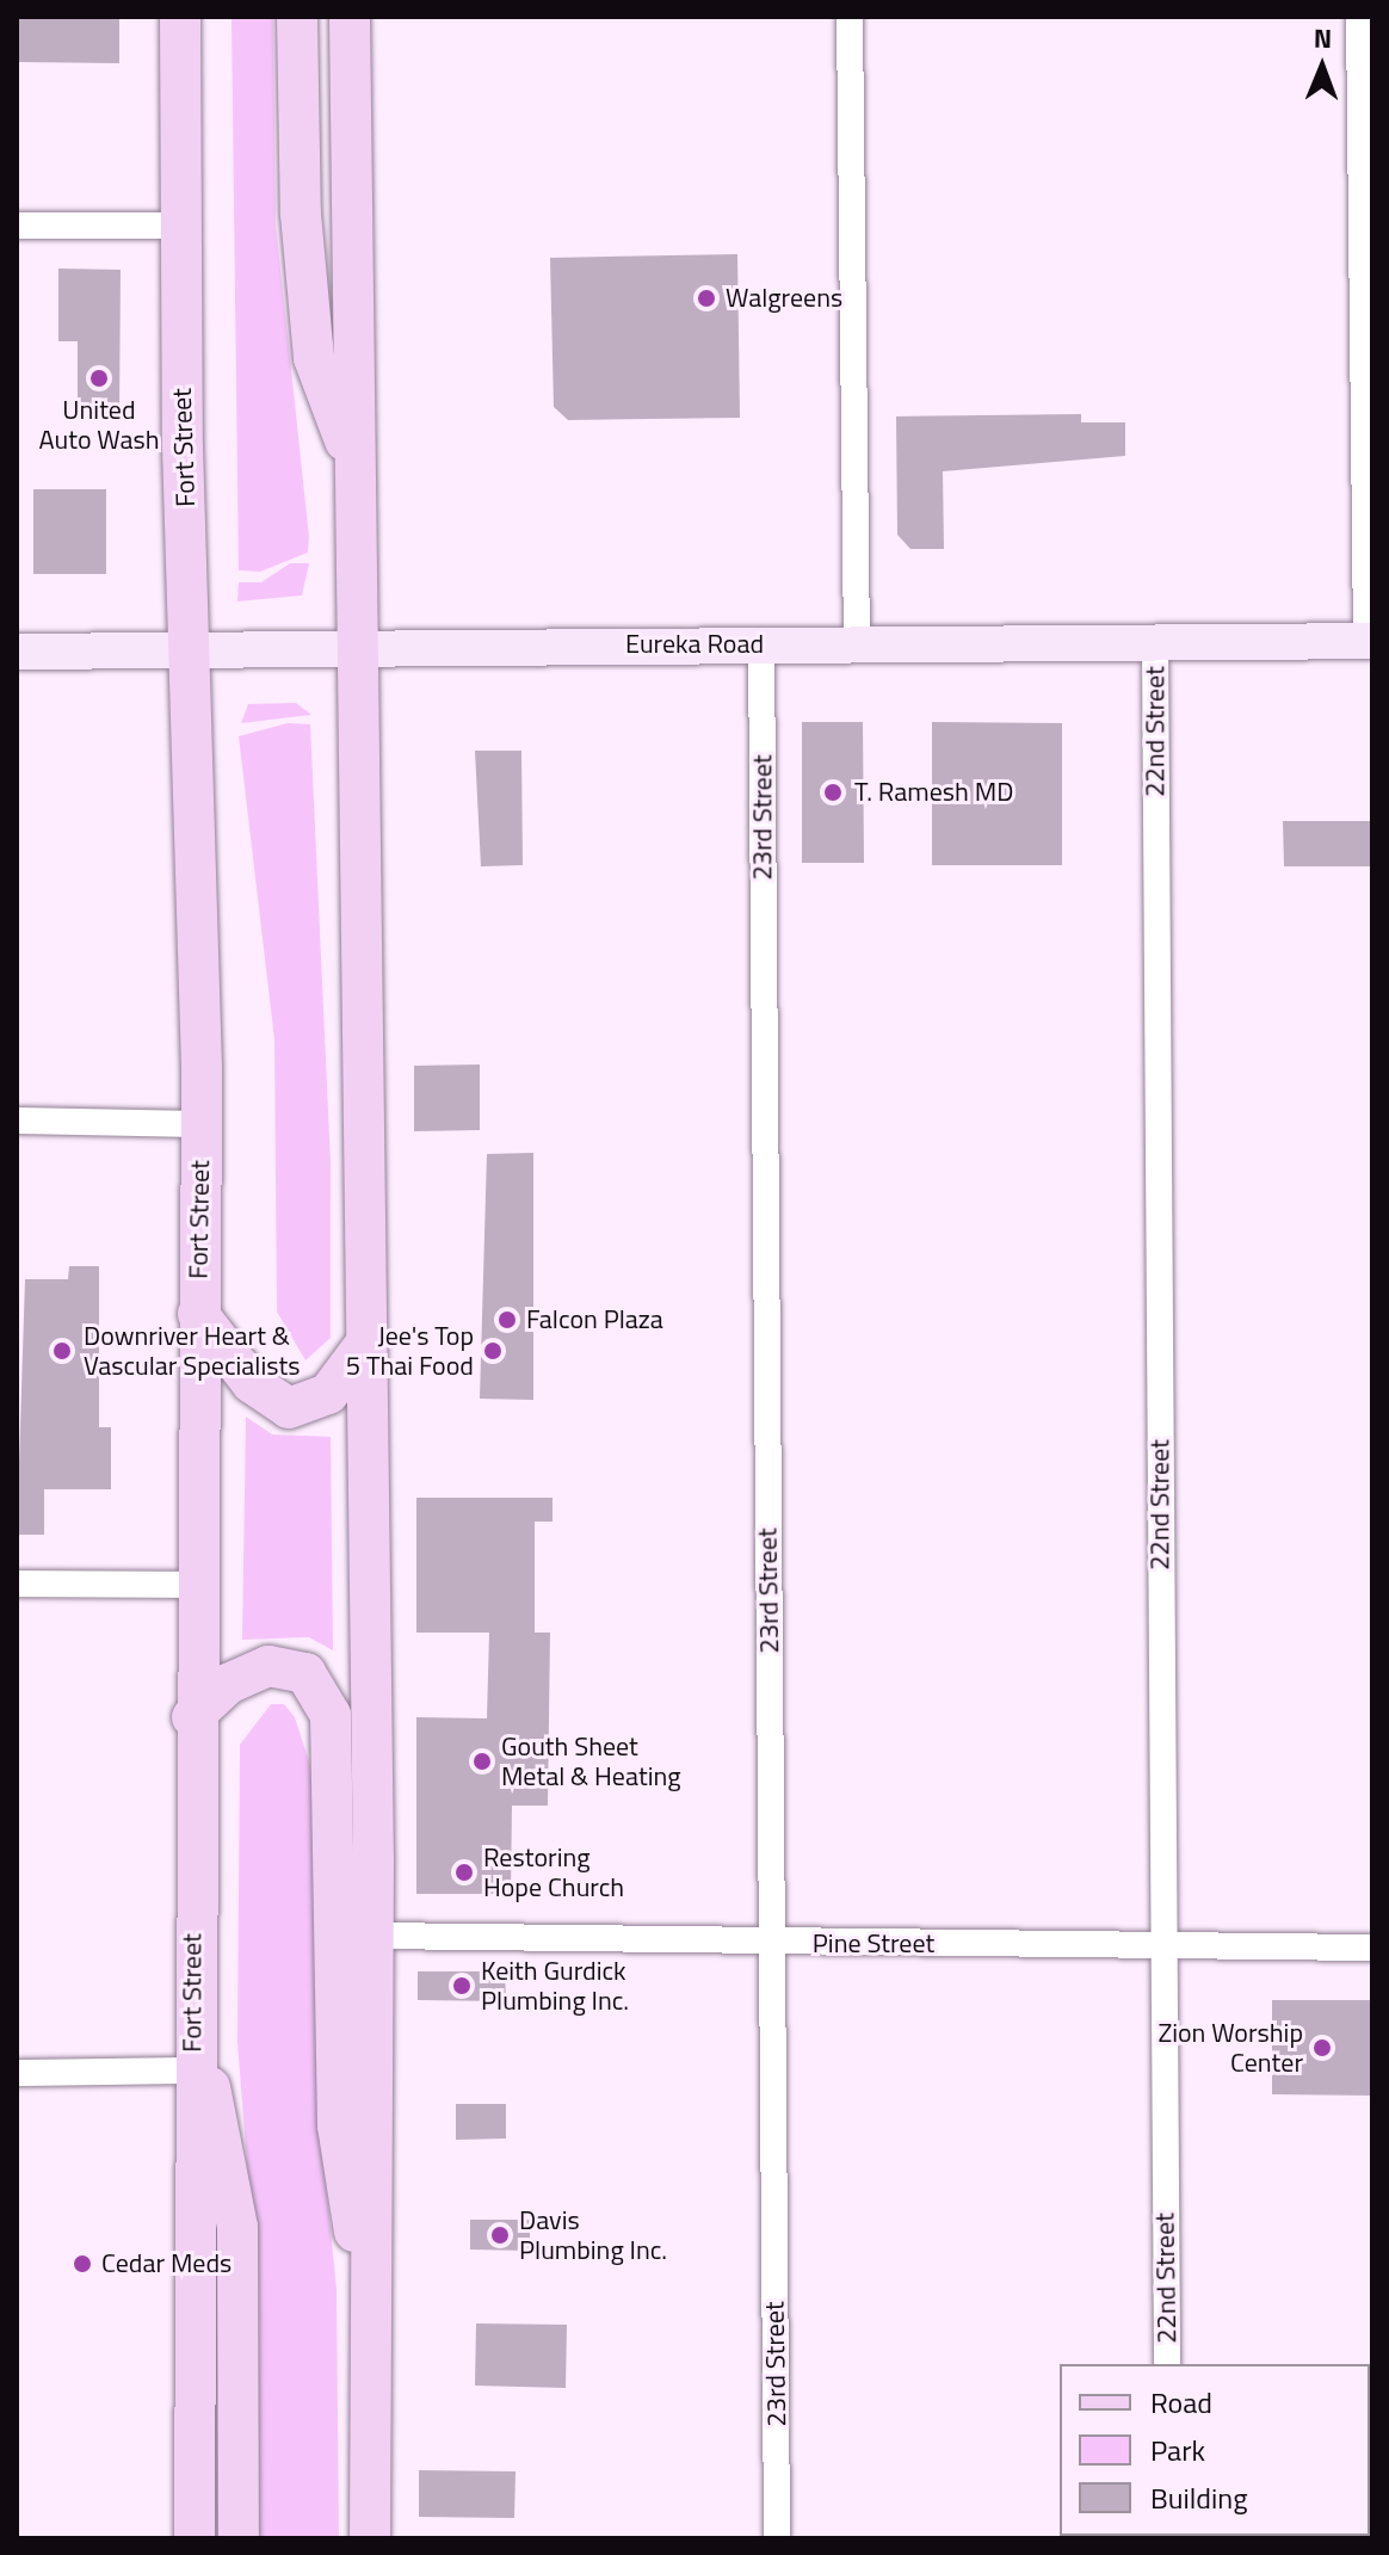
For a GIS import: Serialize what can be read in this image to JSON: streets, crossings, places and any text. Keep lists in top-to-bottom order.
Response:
{
  "streets": {
    "main road": ["Fort Street", "Eureka Road"],
    "street": ["22nd Street", "23rd Street", "Pine Street"]
  },
  "crossings": [
    ["Fort Street", "Eureka Road"],
    ["Eureka Road", "22nd Street"],
    ["Eureka Road", "23rd Street"],
    ["22nd Street", "Pine Street"],
    ["23rd Street", "Pine Street"]
  ],
  "places": [
    "Walgreens",
    "United Auto Wash",
    "T. Ramesh MD",
    "Falcon Plaza",
    "Downriver Heart & Vascular Specialists",
    "Jee's Top 5 Thai Food",
    "Gouth Sheet Metal & Heating",
    "Restoring Hope Church",
    "Keith Gurdick Plumbing Inc.",
    "Zion Worship Center",
    "Davis Plumbing Inc.",
    "Cedar Meds"
  ],
  "legend": ["Road", "Park", "Building"],
  "north": "top"
}
